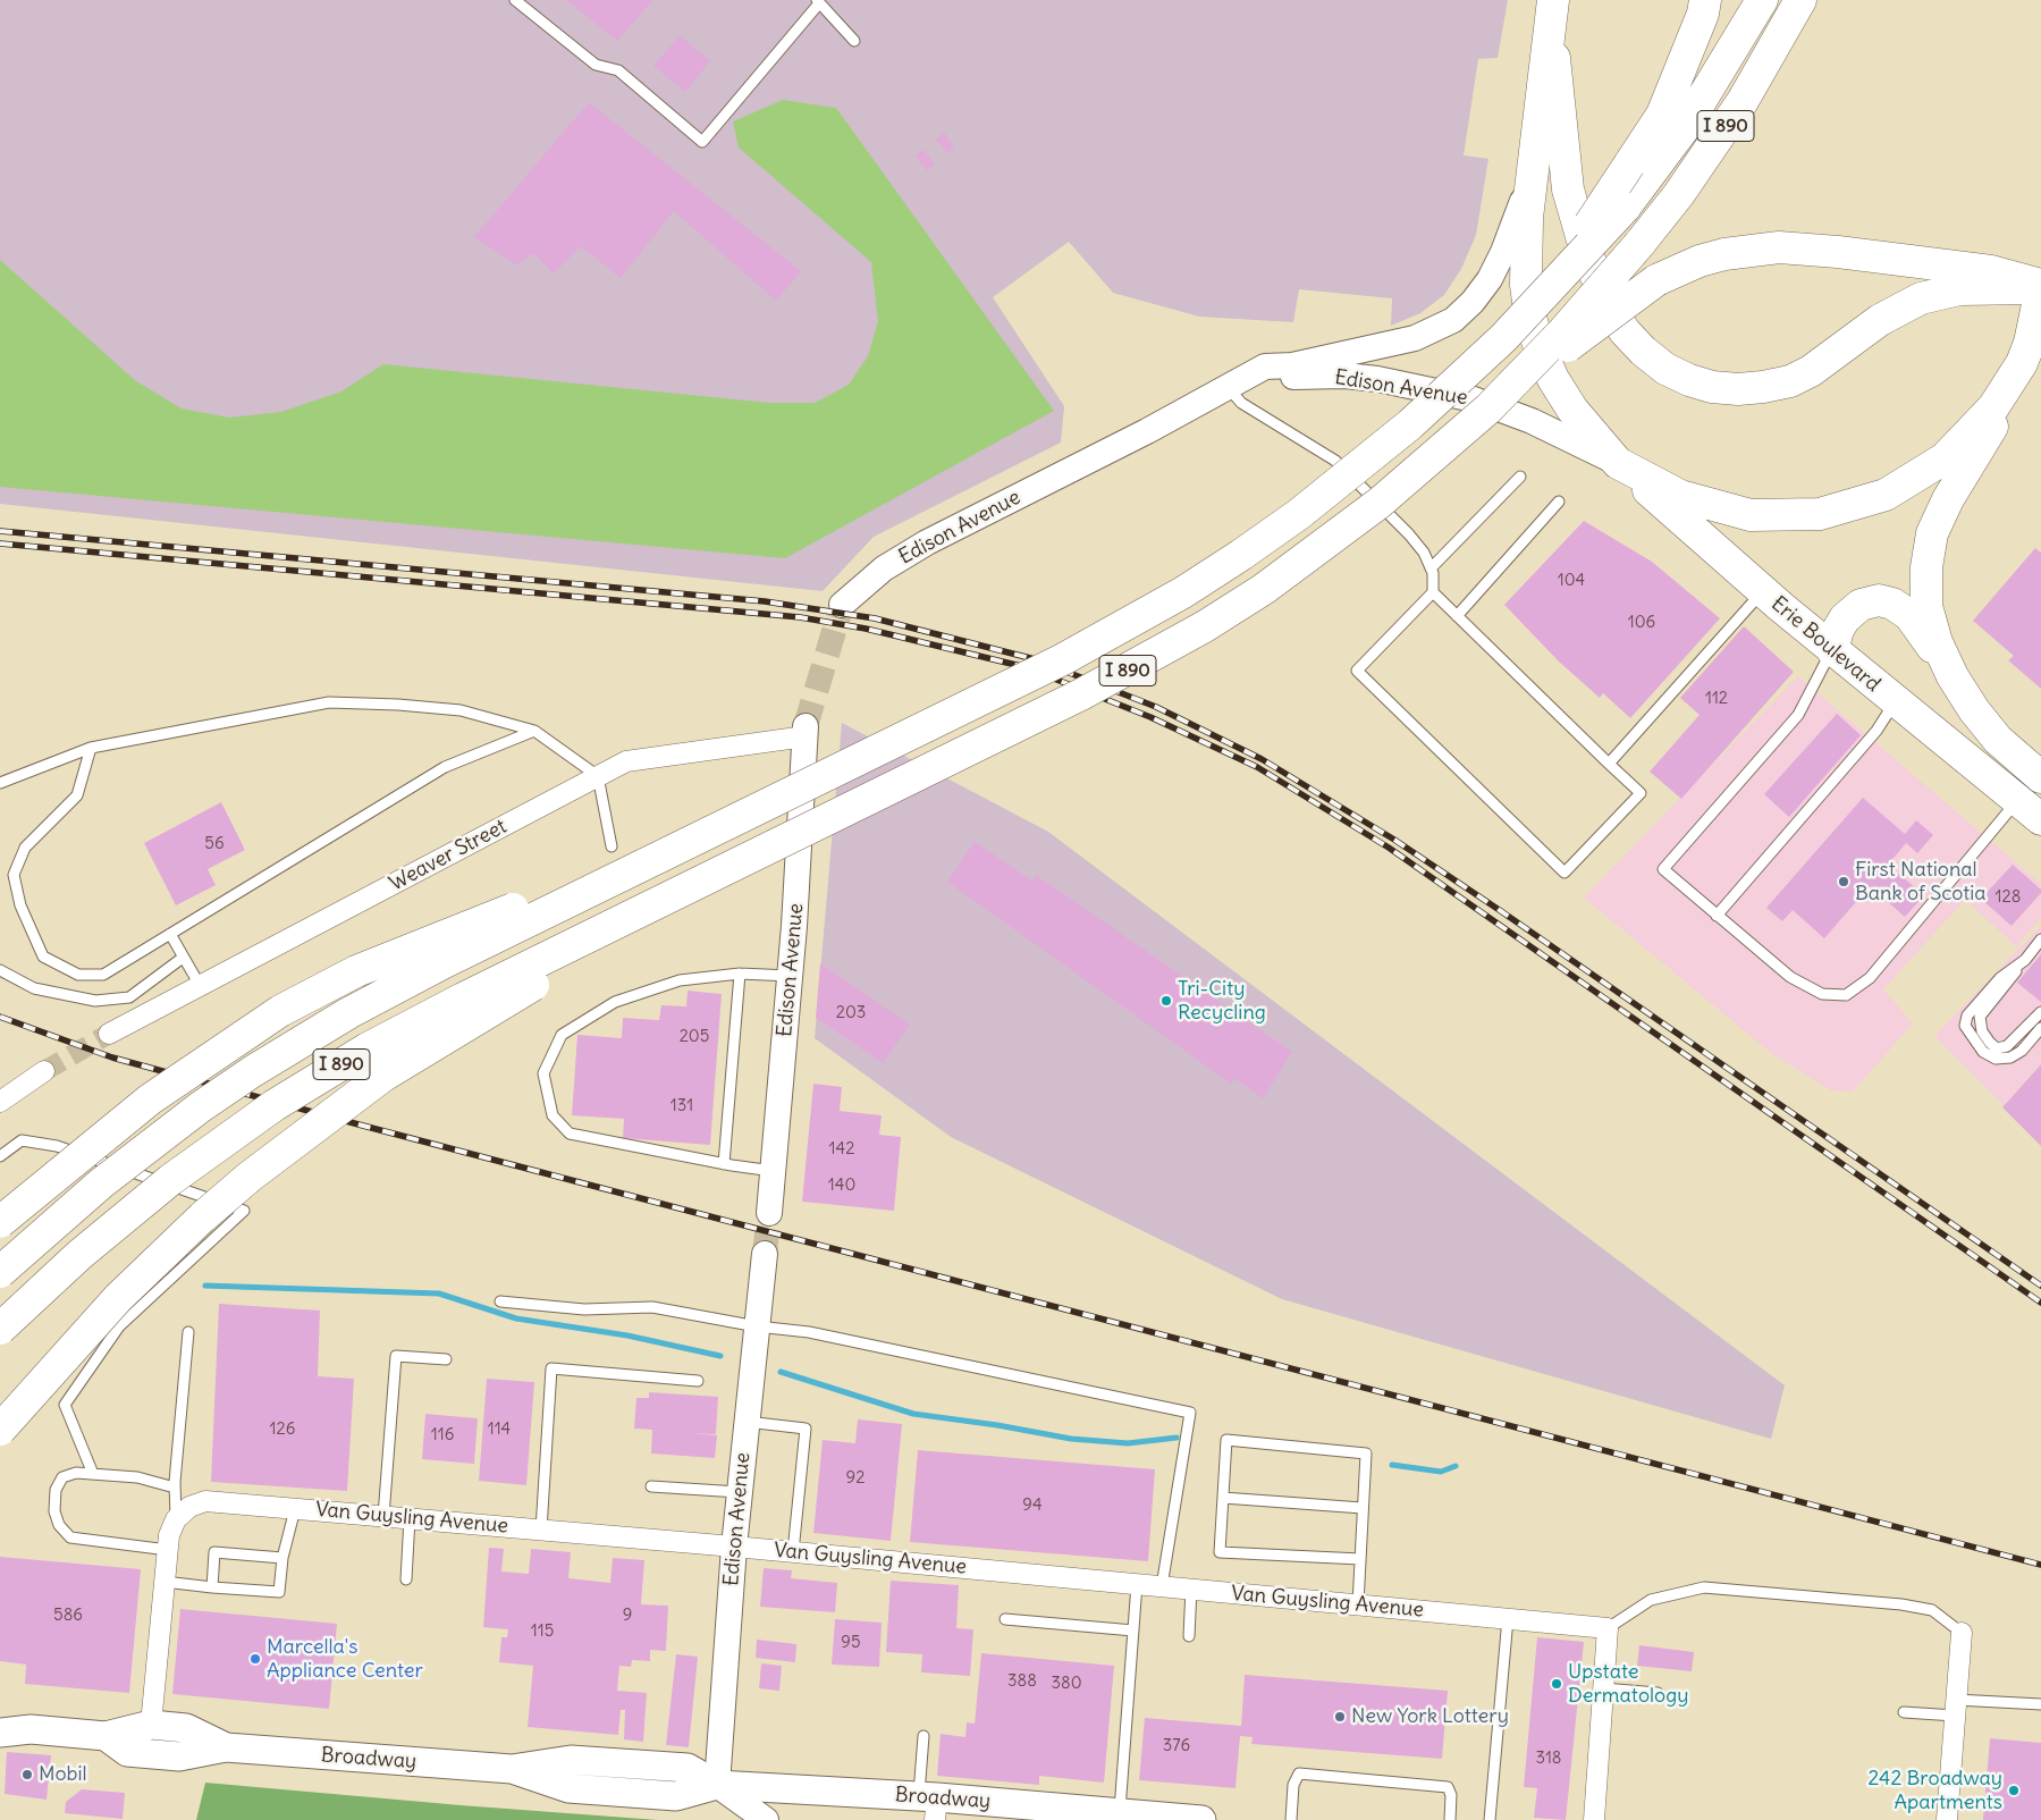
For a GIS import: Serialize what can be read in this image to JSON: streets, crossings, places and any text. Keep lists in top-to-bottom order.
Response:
{
  "streets": {
    "main road": ["I 890", "Erie Boulevard", "Broadway"],
    "street": ["Edison Avenue", "Weaver Street", "Van Guysling Avenue"]
  },
  "crossings": [
    ["Edison Avenue", "Erie Boulevard"],
    ["Edison Avenue", "Weaver Street"],
    ["Edison Avenue", "Van Guysling Avenue"],
    ["Edison Avenue", "Broadway"]
  ],
  "places": [
    "First National Bank of Scotia",
    "Tri-City Recycling",
    "Marcella's Appliance Center",
    "Upstate Dermatology",
    "New York Lottery",
    "Mobil",
    "242 Broadway Apartments"
  ],
  "house_numbers": [
    "104",
    "106",
    "112",
    "56",
    "128",
    "203",
    "205",
    "131",
    "142",
    "140",
    "126",
    "114",
    "116",
    "92",
    "94",
    "586",
    "9",
    "115",
    "95",
    "388",
    "380",
    "376",
    "318"
  ]
}
